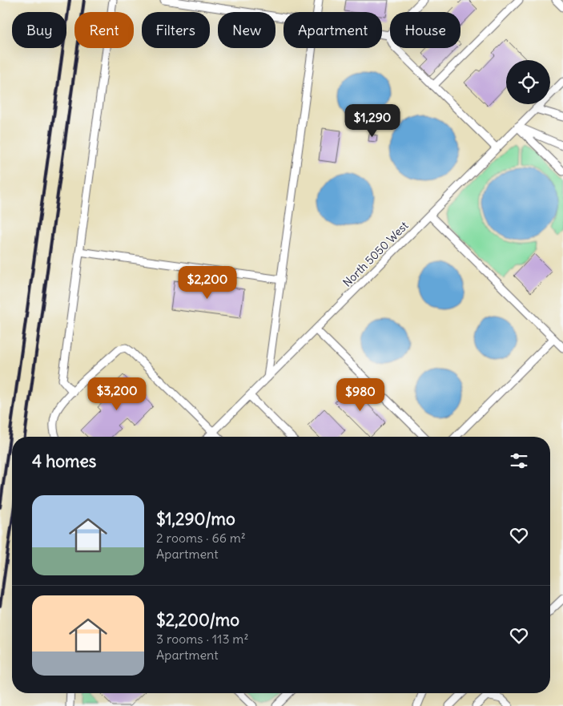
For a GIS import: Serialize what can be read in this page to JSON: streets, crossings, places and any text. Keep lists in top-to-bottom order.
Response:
{
  "streets": {
    "lane": ["North 5050 West"]
  },
  "page": {
    "chip": [
      "Buy",
      "Rent",
      "Filters",
      "New",
      "Apartment",
      "House"
    ],
    "price": [
      "$1,290",
      "$2,200",
      "$3,200",
      "$980"
    ],
    "heading": "4 homes",
    "list": [
      {
        "name": "$1,290/mo",
        "note": "2 rooms · 66 m² · Apartment"
      },
      {
        "name": "$2,200/mo",
        "note": "3 rooms · 113 m² · Apartment"
      }
    ]
  }
}
